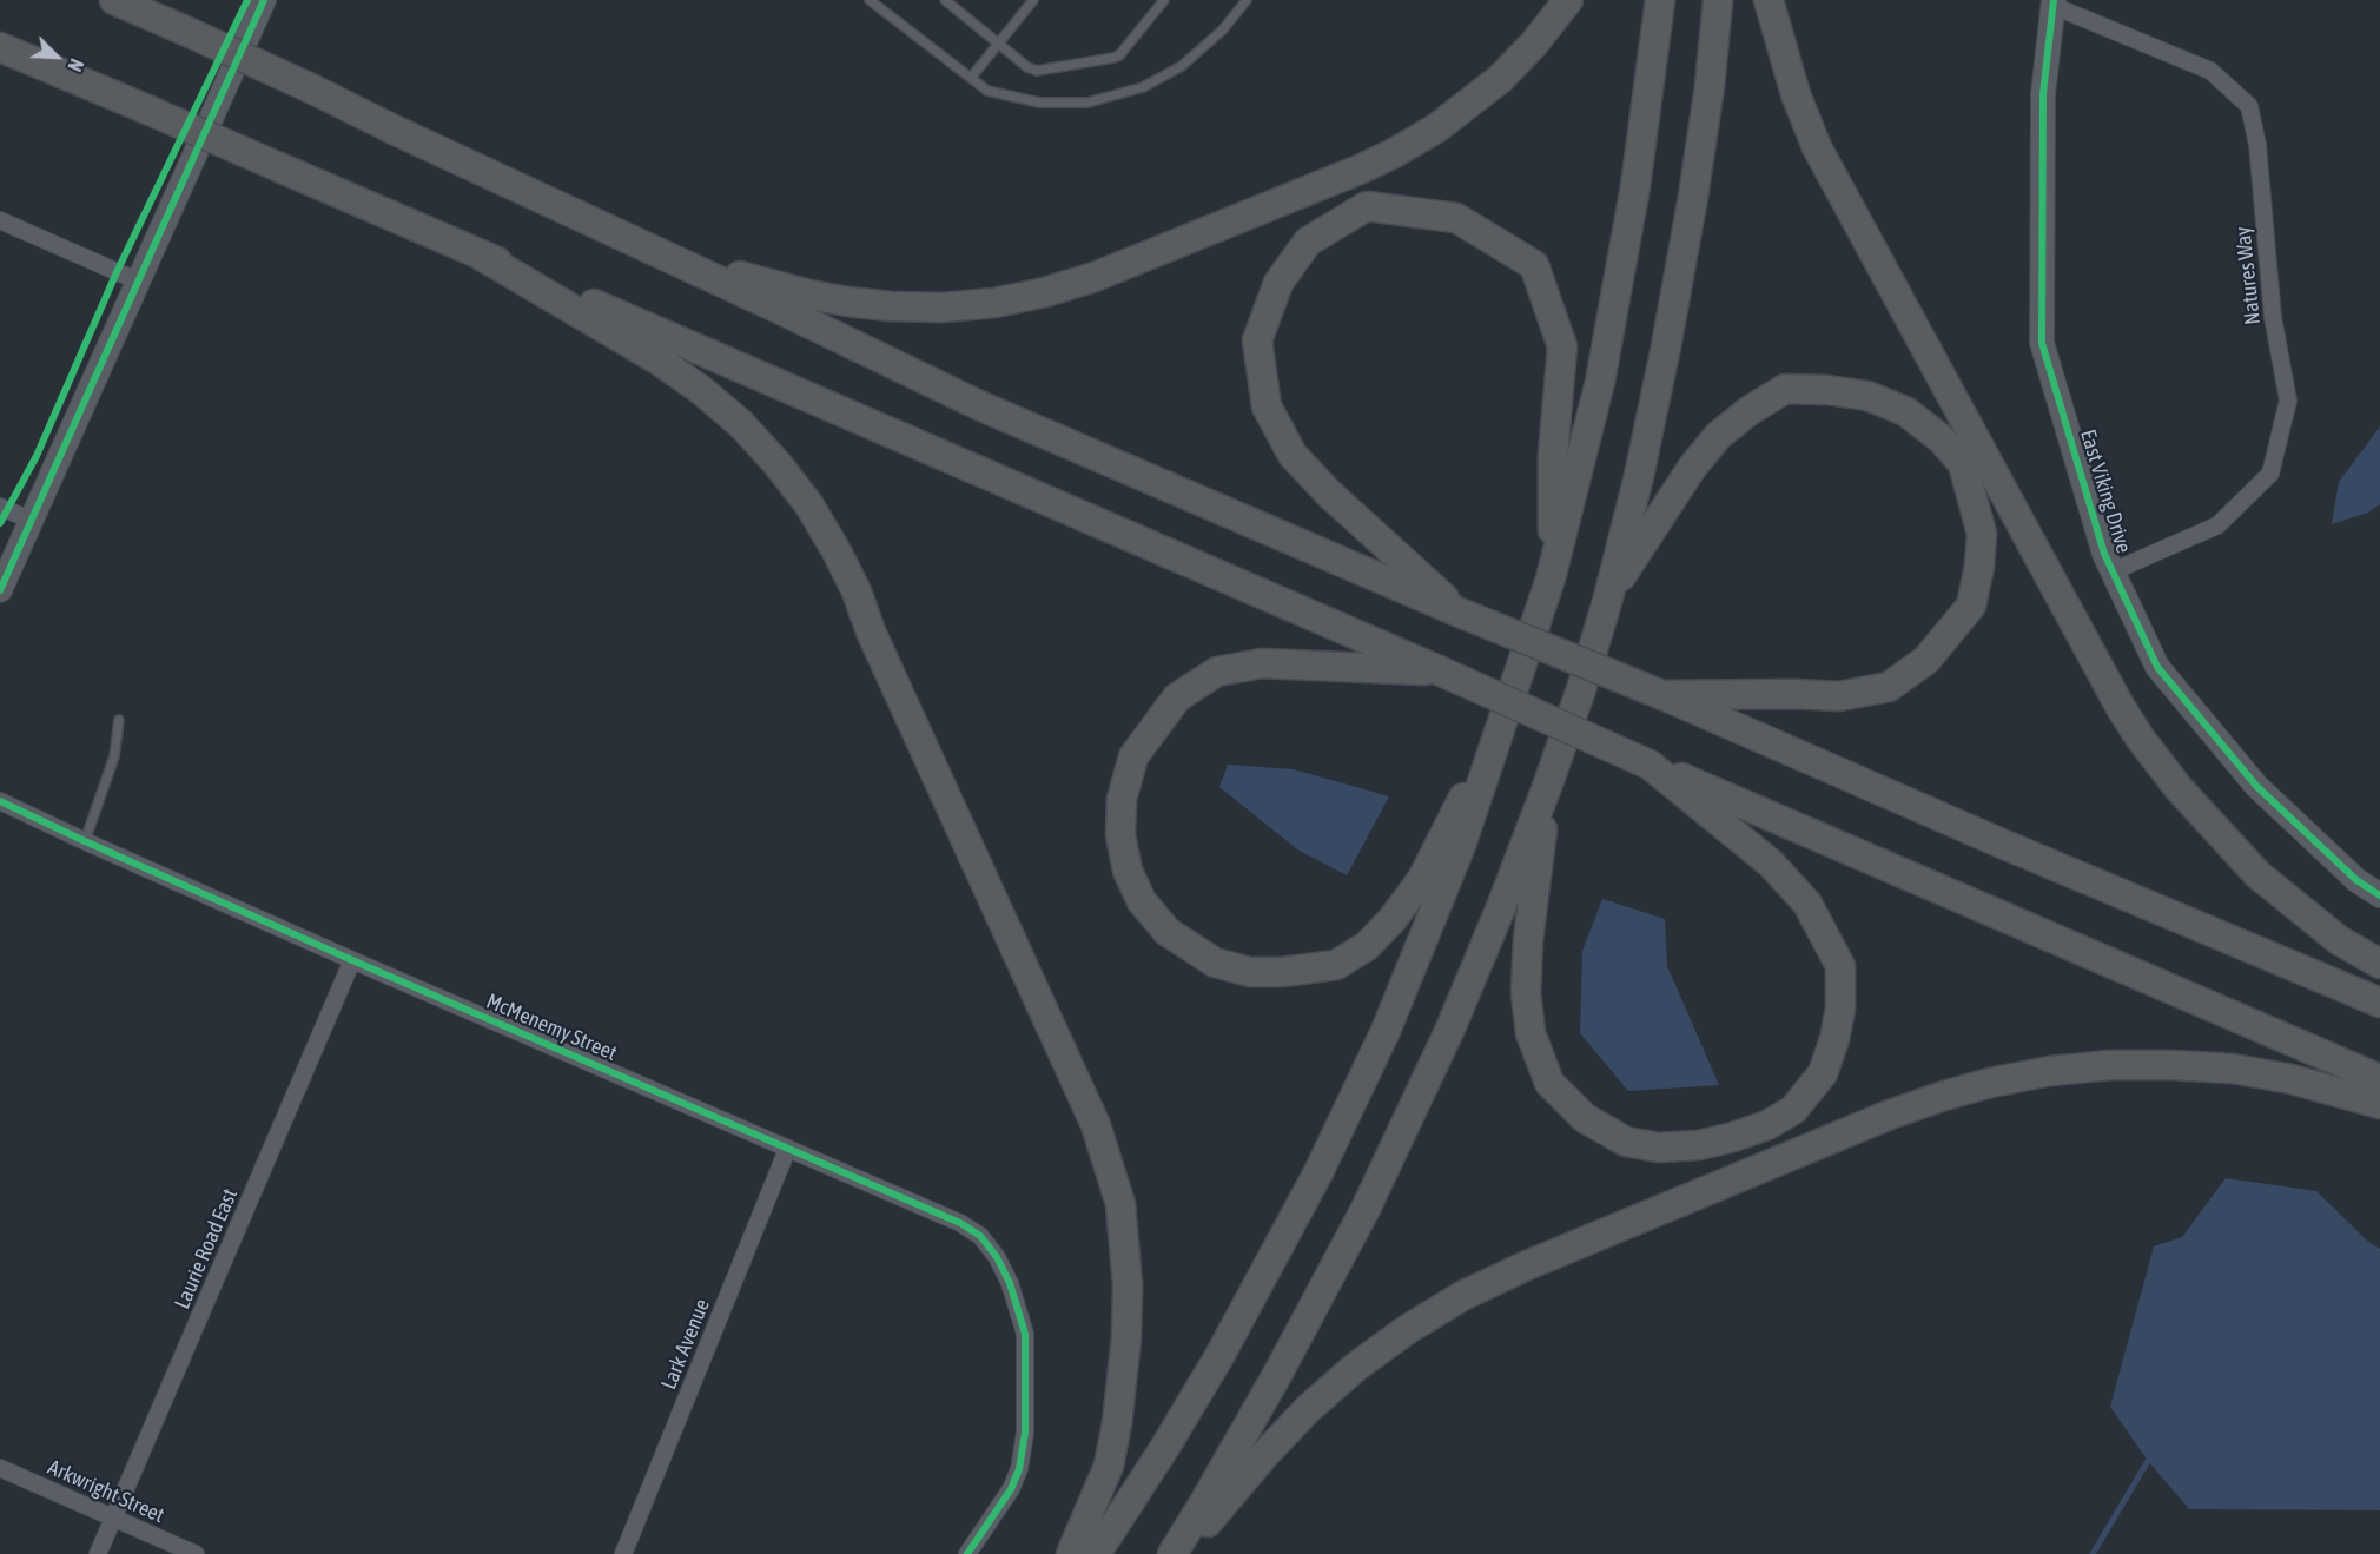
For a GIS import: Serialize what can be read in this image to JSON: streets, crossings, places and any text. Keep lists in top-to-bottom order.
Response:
{
  "streets": {
    "street": [
      "Natures Way",
      "East Viking Drive",
      "McMenemy Street",
      "Laurie Road East",
      "Lark Avenue",
      "Arkwright Street"
    ]
  },
  "crossings": [
    ["Natures Way", "East Viking Drive"],
    ["McMenemy Street", "Laurie Road East"],
    ["McMenemy Street", "Lark Avenue"],
    ["Laurie Road East", "Arkwright Street"]
  ],
  "north": "bottom right"
}
